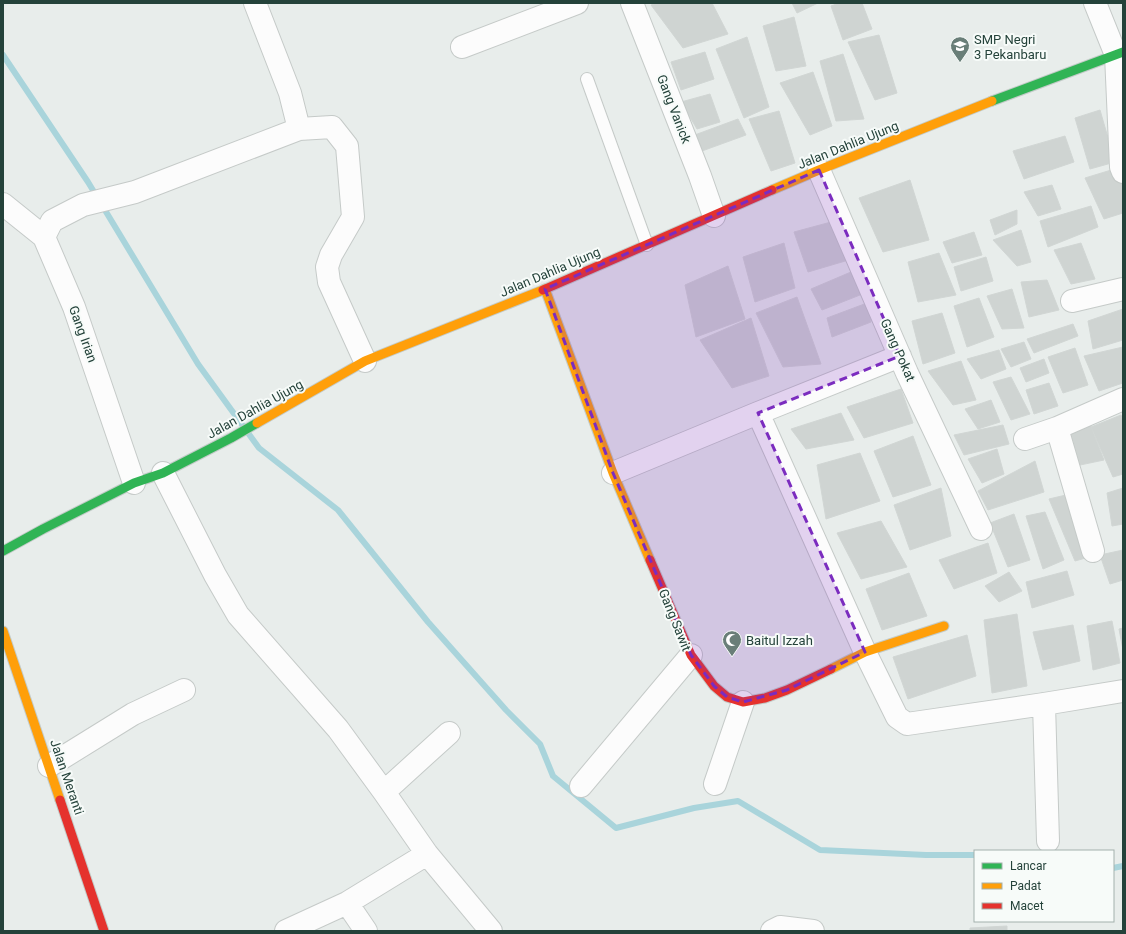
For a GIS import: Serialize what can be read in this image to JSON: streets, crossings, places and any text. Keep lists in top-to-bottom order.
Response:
{
  "streets": {
    "main road": ["Jalan Dahlia Ujung", "Gang Sawit", "Jalan Meranti"],
    "street": ["Gang Vanick", "Gang Irian", "Gang Pokat"]
  },
  "crossings": [
    ["Gang Vanick", "Jalan Dahlia Ujung"],
    ["Jalan Dahlia Ujung", "Gang Irian"],
    ["Jalan Dahlia Ujung", "Gang Pokat"],
    ["Jalan Dahlia Ujung", "Gang Sawit"]
  ],
  "places": {
    "school or university": ["SMP Negri 3 Pekanbaru"],
    "mosque": ["Baitul Izzah"]
  },
  "legend": ["Lancar", "Padat", "Macet"]
}
